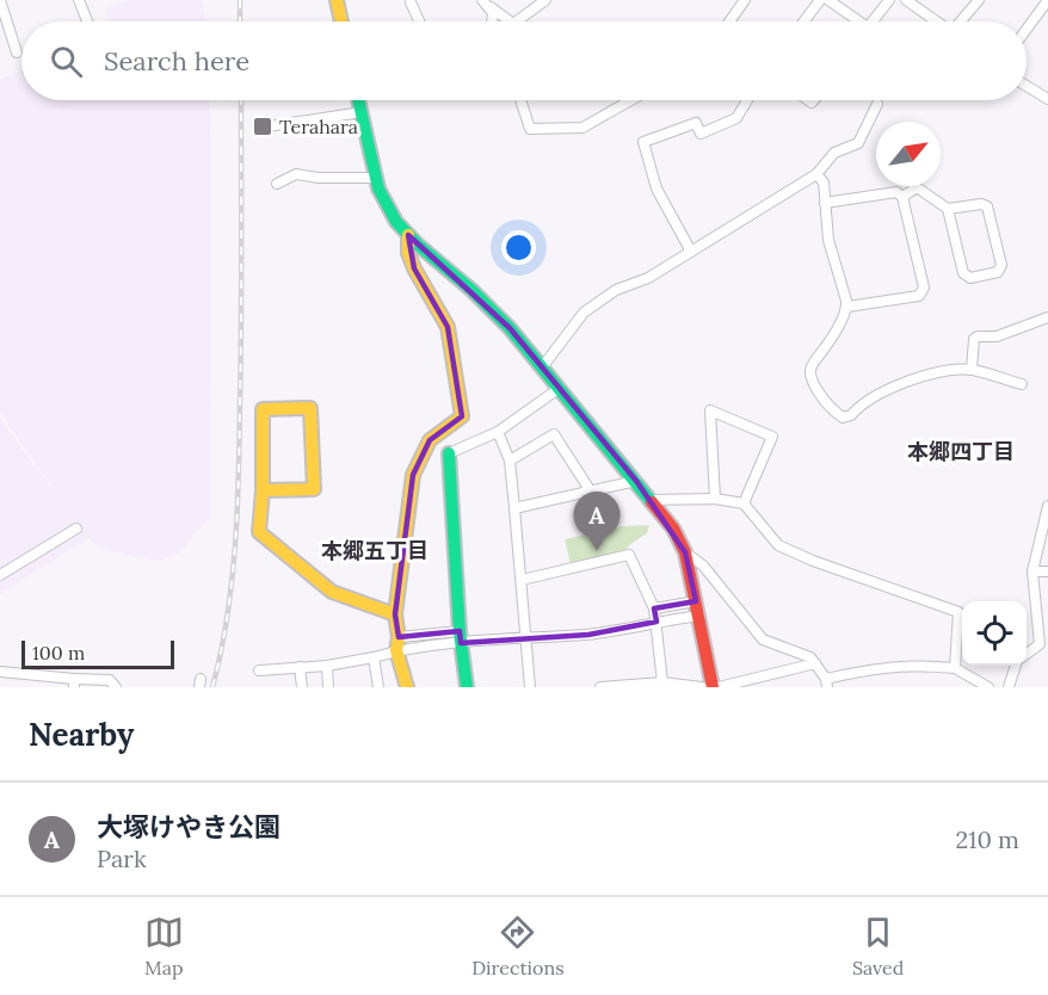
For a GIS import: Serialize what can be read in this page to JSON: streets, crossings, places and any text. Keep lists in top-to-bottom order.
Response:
{
  "districts": ["本郷四丁目", "本郷五丁目"],
  "places": {
    "transit": ["Terahara"]
  },
  "scale_bar": "100 m",
  "north": "top right",
  "page": {
    "search": "Search here",
    "pins": "A",
    "scale": "100 m",
    "heading": "Nearby",
    "list": [
      {
        "mark": "A",
        "name": "大塚けやき公園",
        "note": "Park",
        "value": "210 m"
      }
    ],
    "nav": ["Map", "Directions", "Saved"]
  }
}
